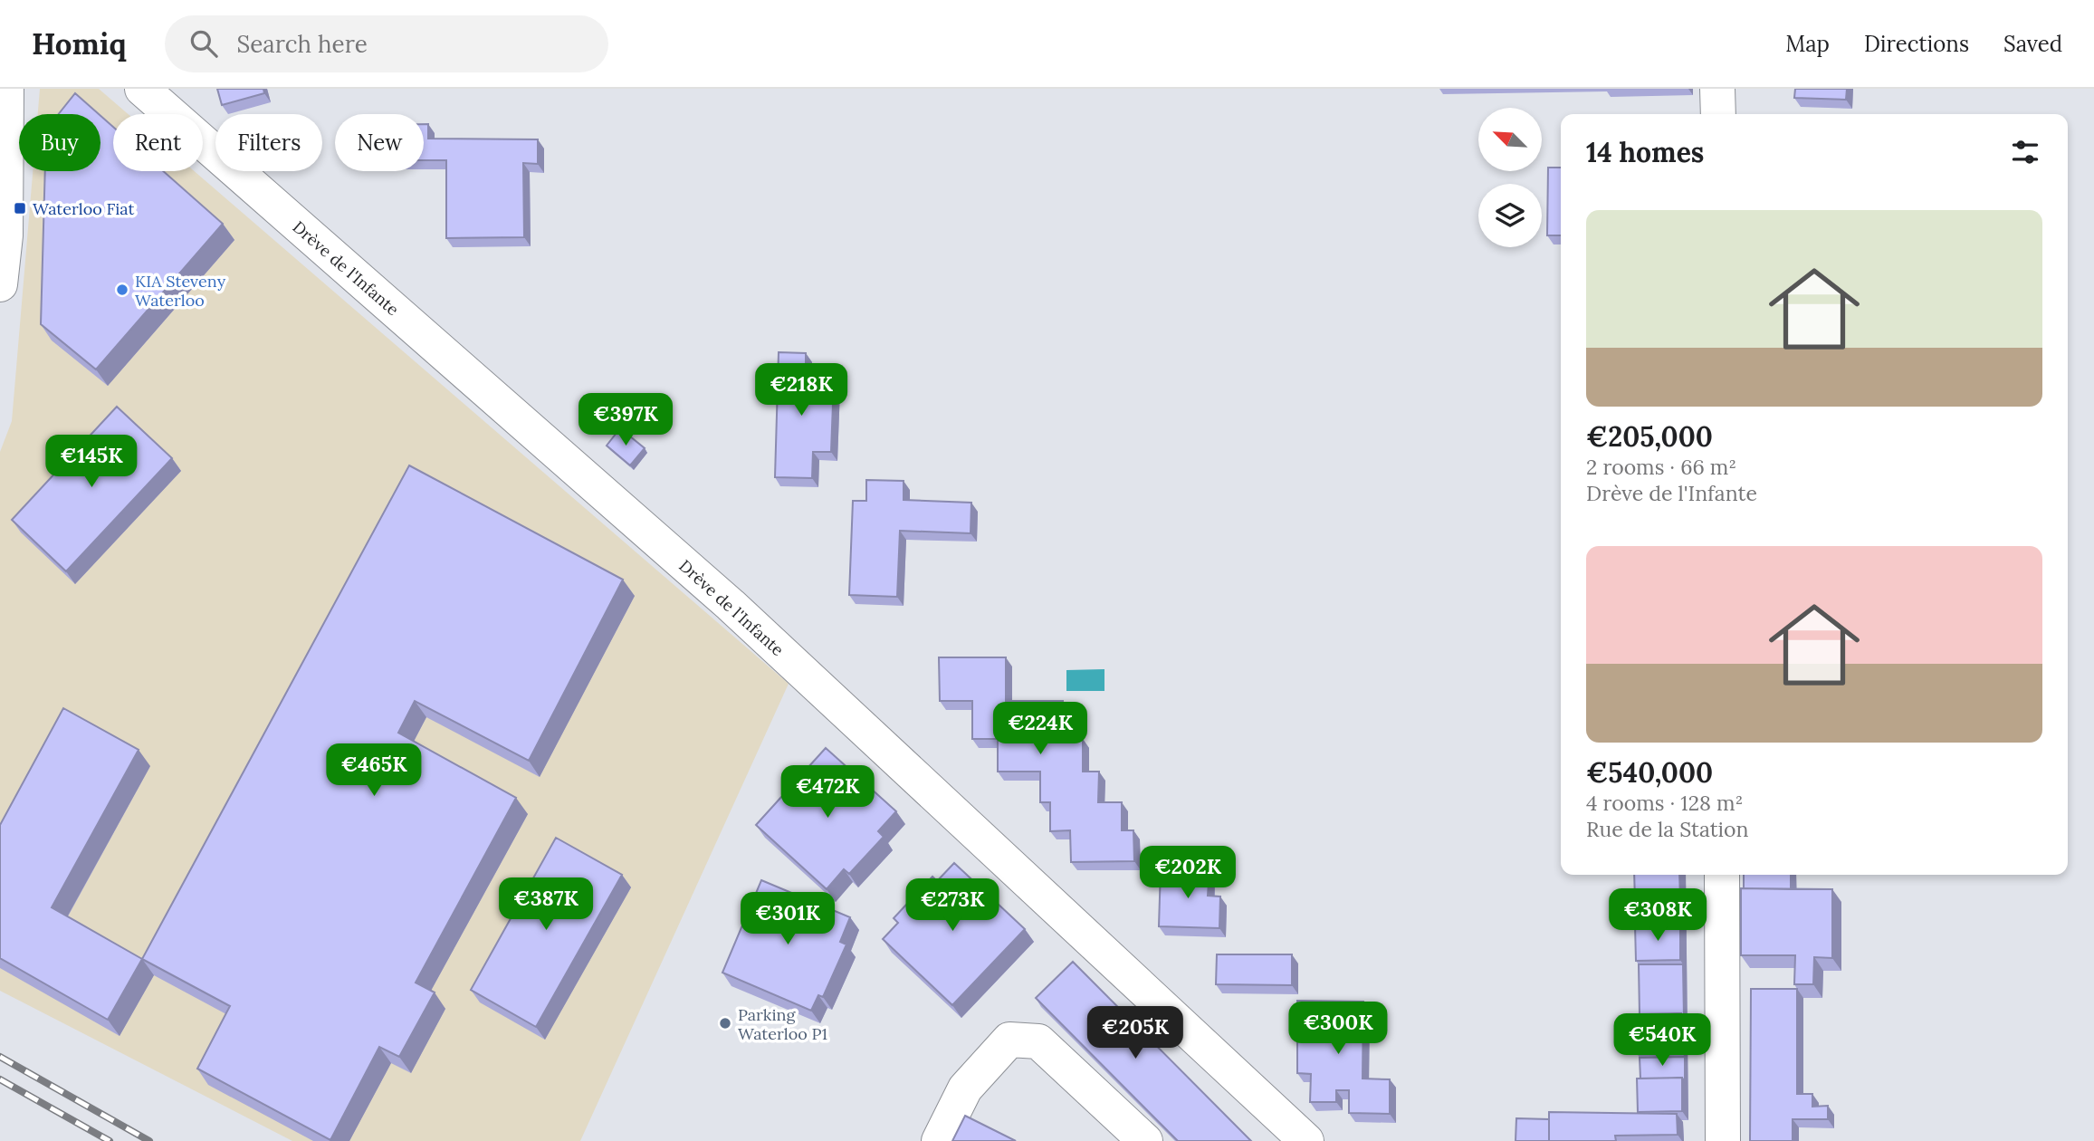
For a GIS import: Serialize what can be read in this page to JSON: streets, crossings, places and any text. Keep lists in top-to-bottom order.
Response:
{
  "streets": {
    "street": ["Drève de l'Infante"]
  },
  "places": {
    "transit": ["Waterloo Fiat"],
    "other": ["KIA Steveny Waterloo", "Parking Waterloo P1"]
  },
  "north": "top left",
  "page": {
    "header": "Homiq",
    "search": "Search here",
    "nav": ["Map", "Directions", "Saved"],
    "chip": [
      "Buy",
      "Rent",
      "Filters",
      "New"
    ],
    "heading": "14 homes",
    "list": [
      {
        "name": "€205,000",
        "note": "2 rooms · 66 m² · Drève de l'Infante"
      },
      {
        "name": "€540,000",
        "note": "4 rooms · 128 m² · Rue de la Station"
      }
    ],
    "price": [
      "€218K",
      "€397K",
      "€145K",
      "€224K",
      "€465K",
      "€472K",
      "€202K",
      "€387K",
      "€273K",
      "€308K",
      "€301K",
      "€300K",
      "€205K",
      "€540K"
    ]
  }
}
